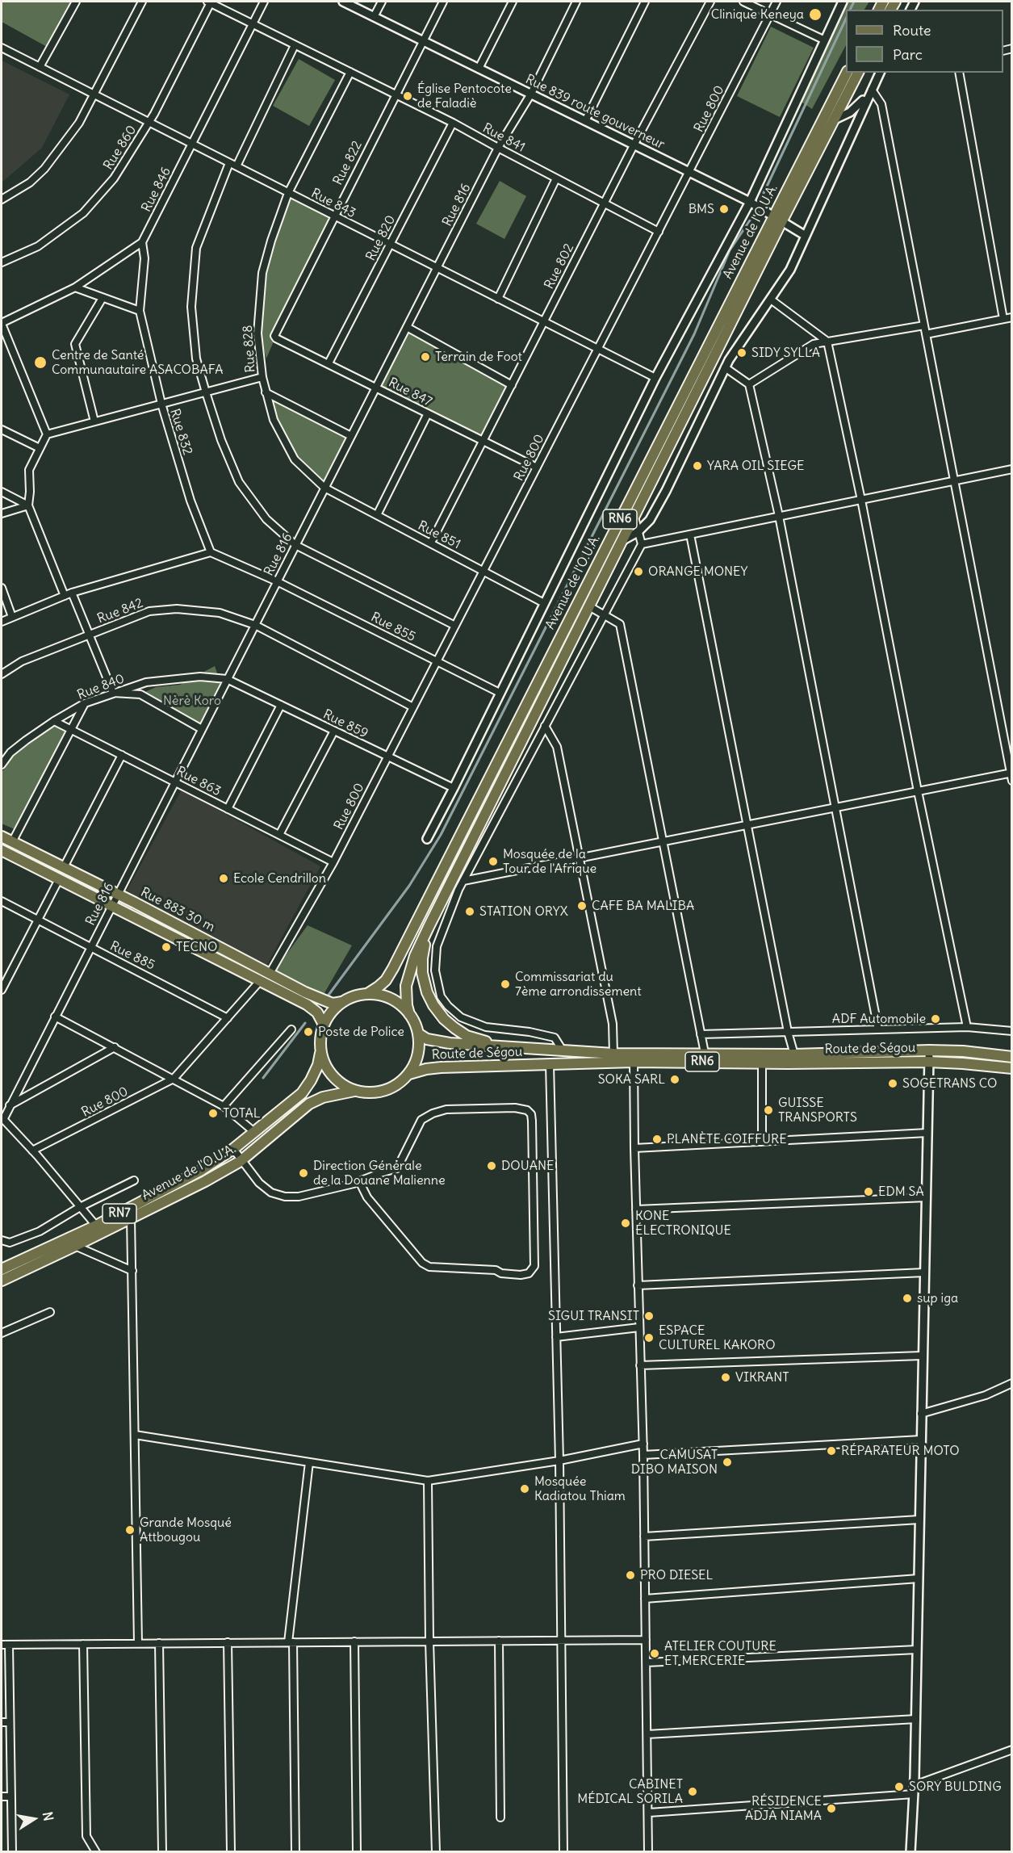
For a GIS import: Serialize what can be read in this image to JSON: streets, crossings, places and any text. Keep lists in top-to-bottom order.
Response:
{
  "streets": {
    "main road": [
      "Avenue de l'O.U.A.",
      "RN6",
      "Rue 883 30 m",
      "Route de Ségou",
      "RN7"
    ],
    "street": [
      "Rue 800",
      "Rue 839 route gouverneur",
      "Rue 841",
      "Rue 860",
      "Rue 822",
      "Rue 846",
      "Rue 843",
      "Rue 816",
      "Rue 820",
      "Rue 802",
      "Rue 828",
      "Rue 847",
      "Rue 832",
      "Rue 851",
      "Rue 842",
      "Rue 855",
      "Rue 840",
      "Rue 859",
      "Rue 863",
      "Rue 885"
    ]
  },
  "crossings": [
    ["Rue 800", "Rue 839 route gouverneur"],
    ["Rue 800", "Rue 841"],
    ["Rue 800", "Rue 843"],
    ["Rue 800", "Rue 847"],
    ["Rue 800", "Rue 851"],
    ["Rue 800", "Rue 842"],
    ["Rue 800", "Rue 855"],
    ["Rue 800", "Rue 859"],
    ["Rue 800", "Rue 863"],
    ["Rue 800", "Rue 883 30 m"],
    ["Rue 800", "Rue 885"],
    ["Rue 839 route gouverneur", "Rue 822"],
    ["Rue 839 route gouverneur", "Rue 816"],
    ["Rue 839 route gouverneur", "Avenue de l'O.U.A."],
    ["Rue 839 route gouverneur", "Rue 802"],
    ["Rue 841", "Rue 860"],
    ["Rue 841", "Rue 822"],
    ["Rue 841", "Rue 846"],
    ["Rue 841", "Rue 816"],
    ["Rue 841", "Rue 820"],
    ["Rue 841", "Rue 802"],
    ["Rue 841", "Rue 828"],
    ["Rue 860", "Rue 843"],
    ["Rue 822", "Rue 843"],
    ["Rue 822", "Rue 847"],
    ["Rue 846", "Rue 843"],
    ["Rue 846", "Rue 832"],
    ["Rue 843", "Rue 816"],
    ["Rue 843", "Avenue de l'O.U.A."],
    ["Rue 843", "Rue 820"],
    ["Rue 843", "Rue 802"],
    ["Rue 843", "Rue 828"],
    ["Rue 816", "Rue 828"],
    ["Rue 816", "Rue 847"],
    ["Rue 816", "Rue 851"],
    ["Rue 816", "Rue 842"],
    ["Rue 816", "Rue 855"],
    ["Rue 816", "Rue 840"],
    ["Rue 816", "Rue 859"],
    ["Rue 816", "Rue 863"],
    ["Rue 816", "Rue 883 30 m"],
    ["Rue 816", "Rue 885"],
    ["Avenue de l'O.U.A.", "RN6"],
    ["Avenue de l'O.U.A.", "Rue 851"],
    ["Avenue de l'O.U.A.", "Rue 855"],
    ["Avenue de l'O.U.A.", "Rue 859"],
    ["Avenue de l'O.U.A.", "Rue 883 30 m"],
    ["Avenue de l'O.U.A.", "Route de Ségou"],
    ["Rue 820", "Rue 847"],
    ["Rue 802", "Rue 847"],
    ["Rue 802", "Rue 851"],
    ["Rue 828", "Rue 851"],
    ["RN6", "Route de Ségou"],
    ["Rue 840", "Rue 859"],
    ["Rue 840", "Rue 863"],
    ["Rue 883 30 m", "Route de Ségou"]
  ],
  "parks": ["Nèrè Koro"],
  "places": [
    "Clinique Keneya",
    "Église Pentocote de Faladiè",
    "BMS",
    "SIDY SYLLA",
    "Terrain de Foot",
    "Centre de Santé Communautaire ASACOBAFA",
    "YARA OIL SIEGE",
    "ORANGE MONEY",
    "Mosquée de la Tour de l'Afrique",
    "Ecole Cendrillon",
    "CAFE BA MALIBA",
    "STATION ORYX",
    "TECNO",
    "Commissariat du 7ème arrondissement",
    "ADF Automobile",
    "Poste de Police",
    "SOKA SARL",
    "SOGETRANS CO",
    "GUISSE TRANSPORTS",
    "TOTAL",
    "PLANÈTE COIFFURE",
    "DOUANE",
    "Direction Générale de la Douane Malienne",
    "EDM SA",
    "KONE ÉLECTRONIQUE",
    "sup iga",
    "SIGUI TRANSIT",
    "ESPACE CULTUREL KAKORO",
    "VIKRANT",
    "RÉPARATEUR MOTO",
    "CAMUSAT DIBO MAISON",
    "Mosquée Kadiatou Thiam",
    "Grande Mosqué Attbougou",
    "PRO DIESEL",
    "ATELIER COUTURE ET MERCERIE",
    "SORY BULDING",
    "CABINET MÉDICAL SORILA",
    "RÉSIDENCE ADJA NIAMA"
  ],
  "legend": ["Route", "Parc"],
  "north": "right"
}
